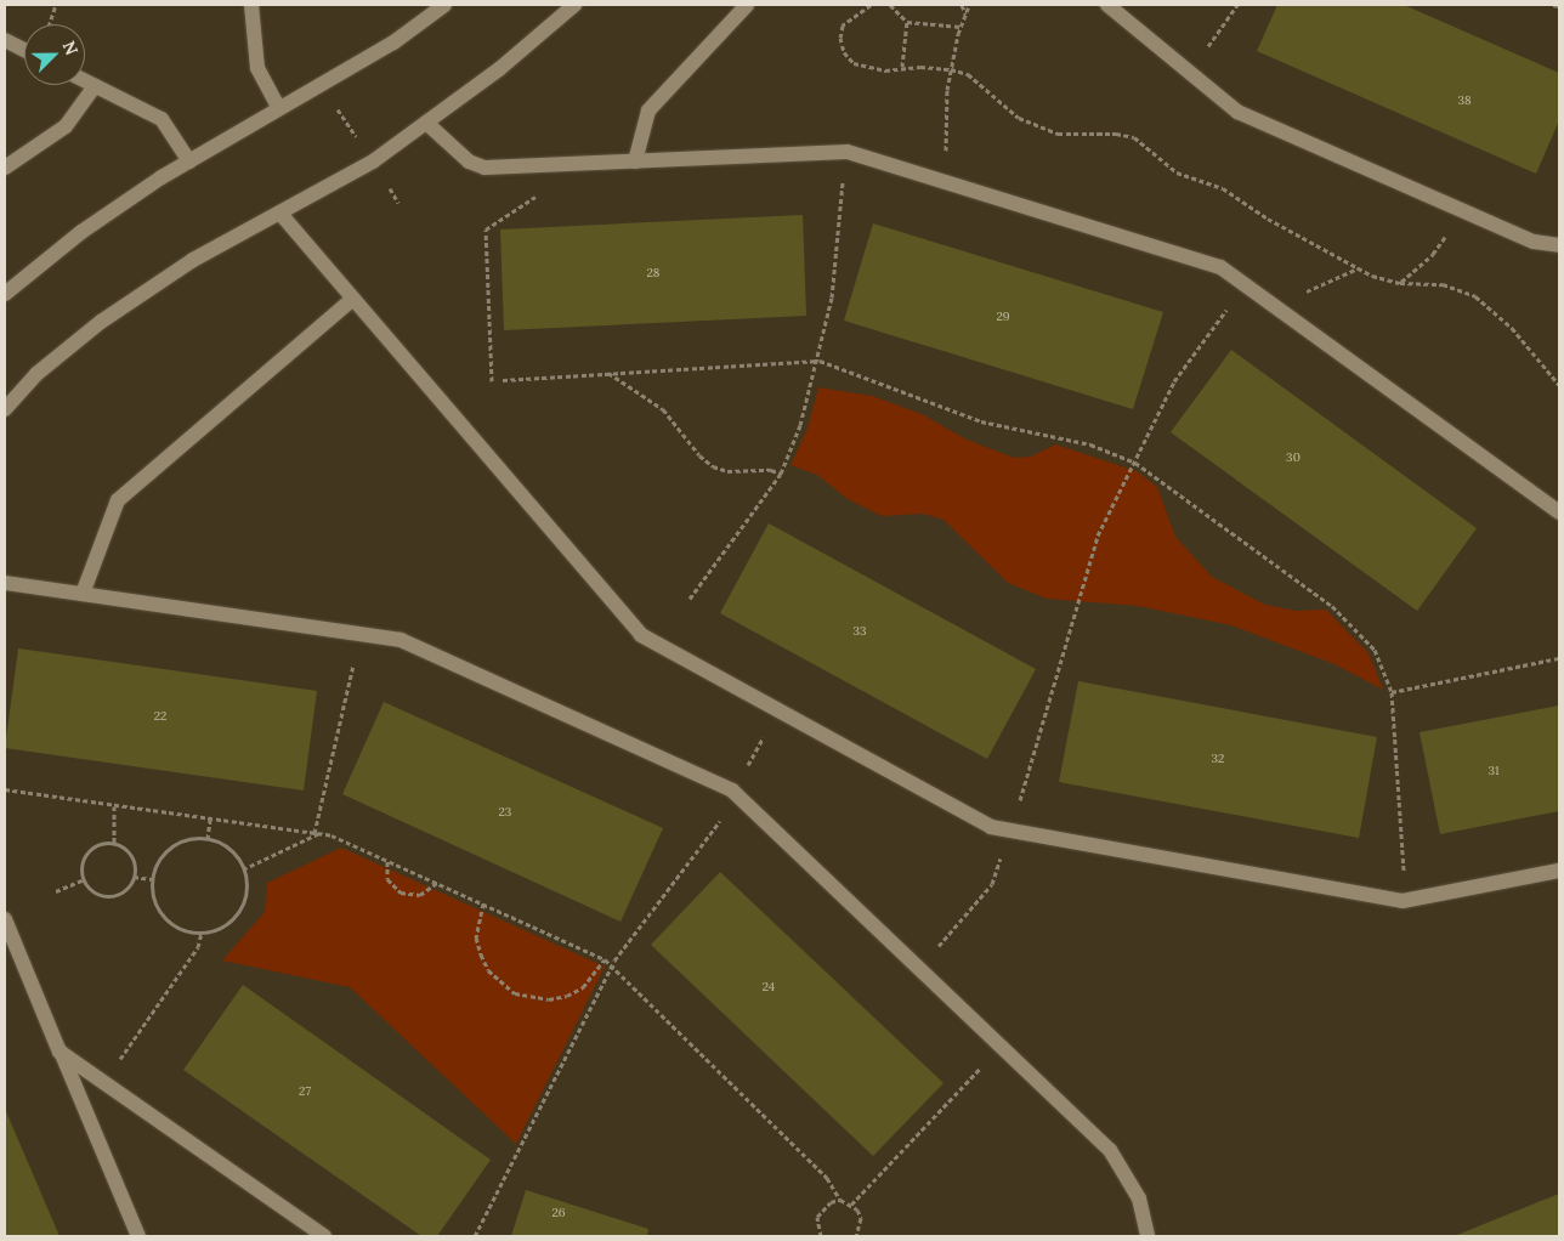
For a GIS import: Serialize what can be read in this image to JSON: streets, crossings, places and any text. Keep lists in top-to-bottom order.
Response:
{
  "house_numbers": [
    "38",
    "28",
    "29",
    "30",
    "33",
    "22",
    "32",
    "31",
    "23",
    "24",
    "27",
    "26"
  ],
  "north": "top right"
}
